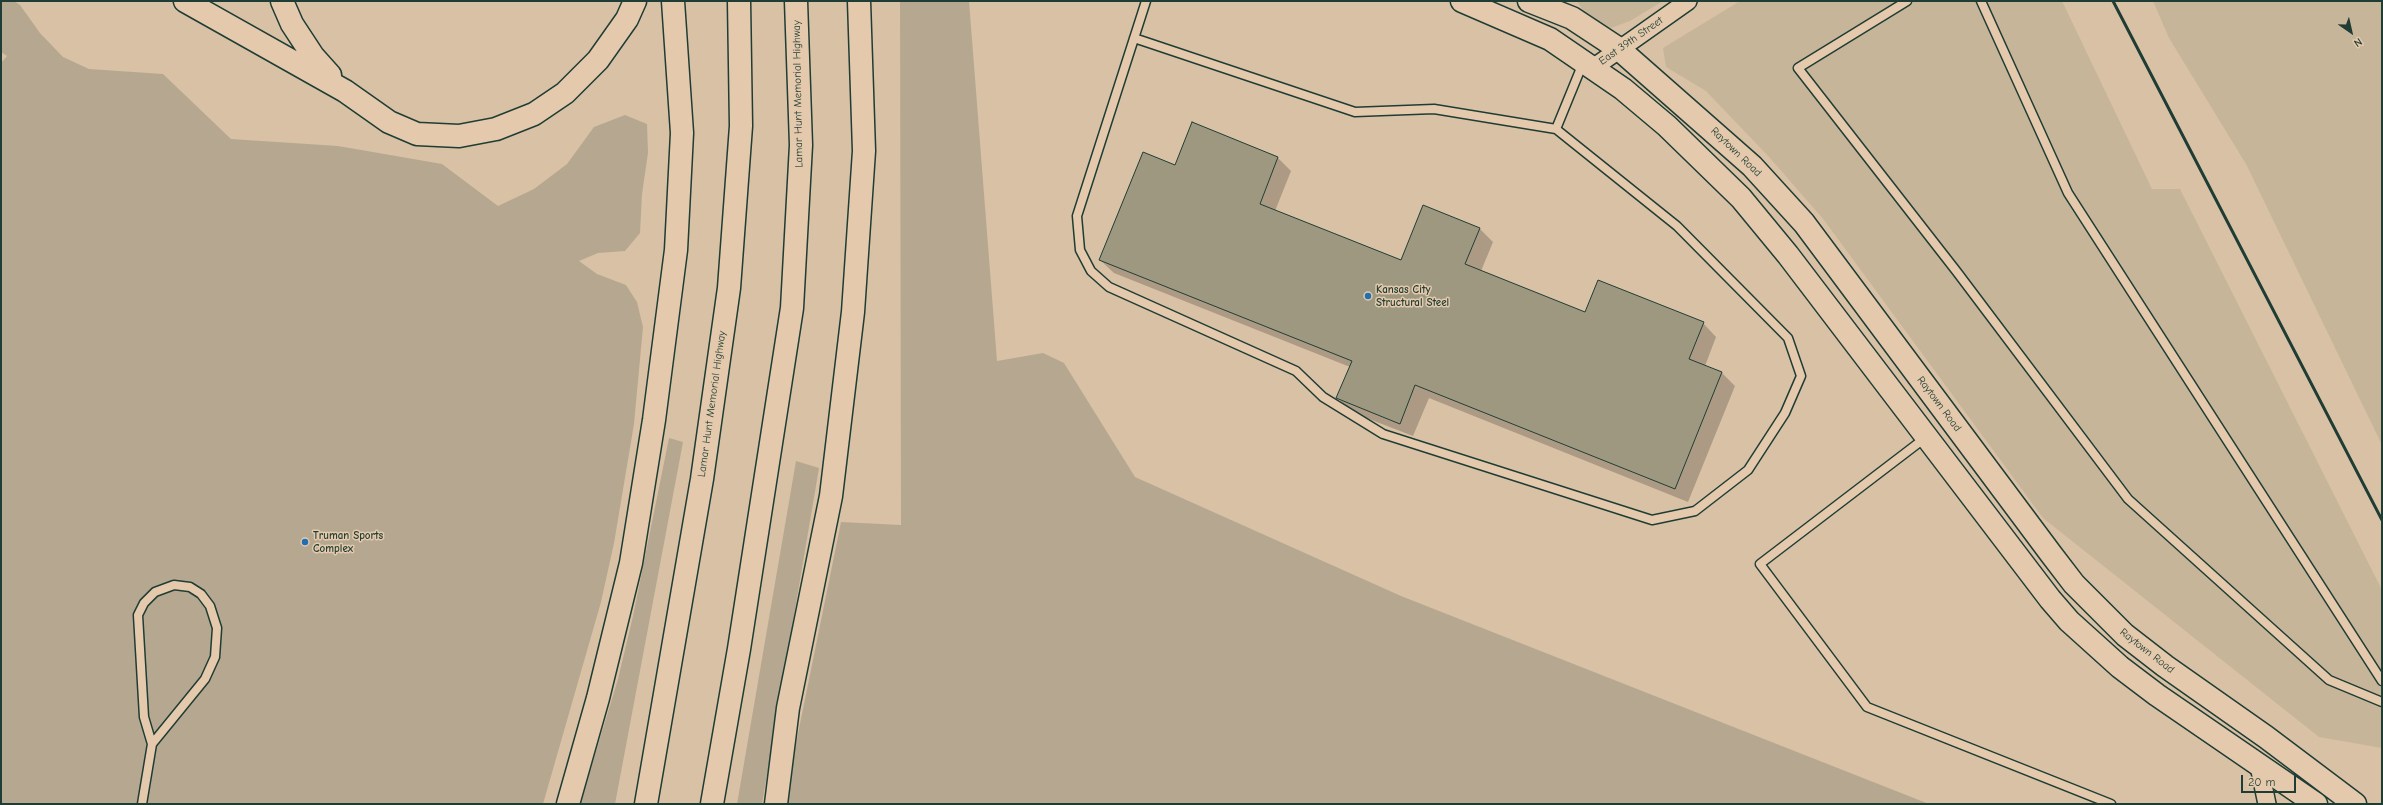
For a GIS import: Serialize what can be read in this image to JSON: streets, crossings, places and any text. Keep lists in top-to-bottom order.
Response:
{
  "streets": {
    "main road": ["Lamar Hunt Memorial Highway", "Raytown Road"],
    "street": ["East 39th Street"]
  },
  "crossings": [
    ["East 39th Street", "Raytown Road"]
  ],
  "places": ["Kansas City Structural Steel", "Truman Sports Complex"],
  "scale_bar": "20 m",
  "north": "bottom right"
}
